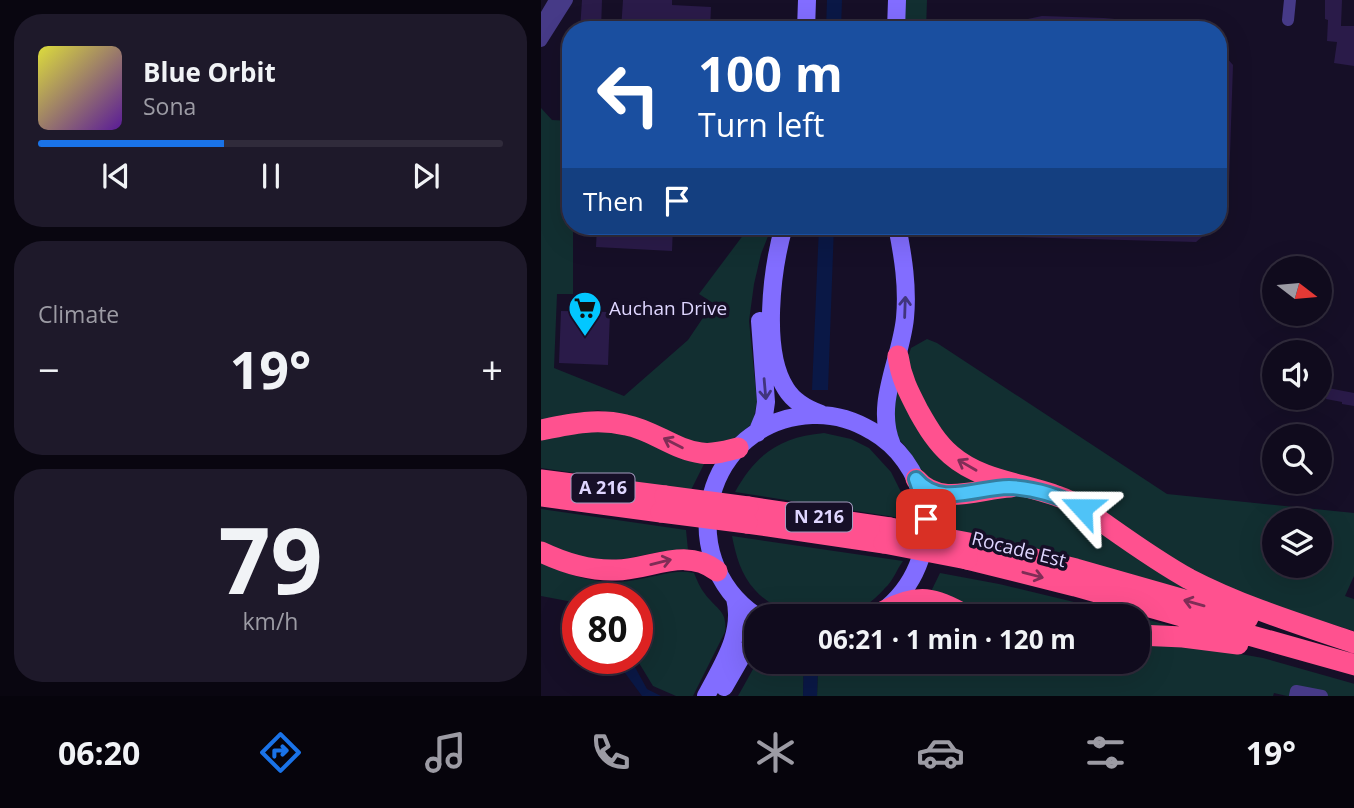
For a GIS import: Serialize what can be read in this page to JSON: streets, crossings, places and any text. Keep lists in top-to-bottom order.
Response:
{
  "streets": {
    "highway": ["A 216", "N 216", "Rocade Est"]
  },
  "places": {
    "supermarket": ["Auchan Drive"]
  },
  "north": "right",
  "page": {
    "turn": ["100 m", "Turn left"],
    "song": ["Blue Orbit", "Sona"],
    "then": "Then",
    "tile": [
      "Climate",
      ["79", "km/h"]
    ],
    "heat": ["−", "19°", "+"],
    "limit": "80",
    "trip": "06:21 · 1 min · 120 m",
    "tabs": ["06:20", "19°"]
  }
}
